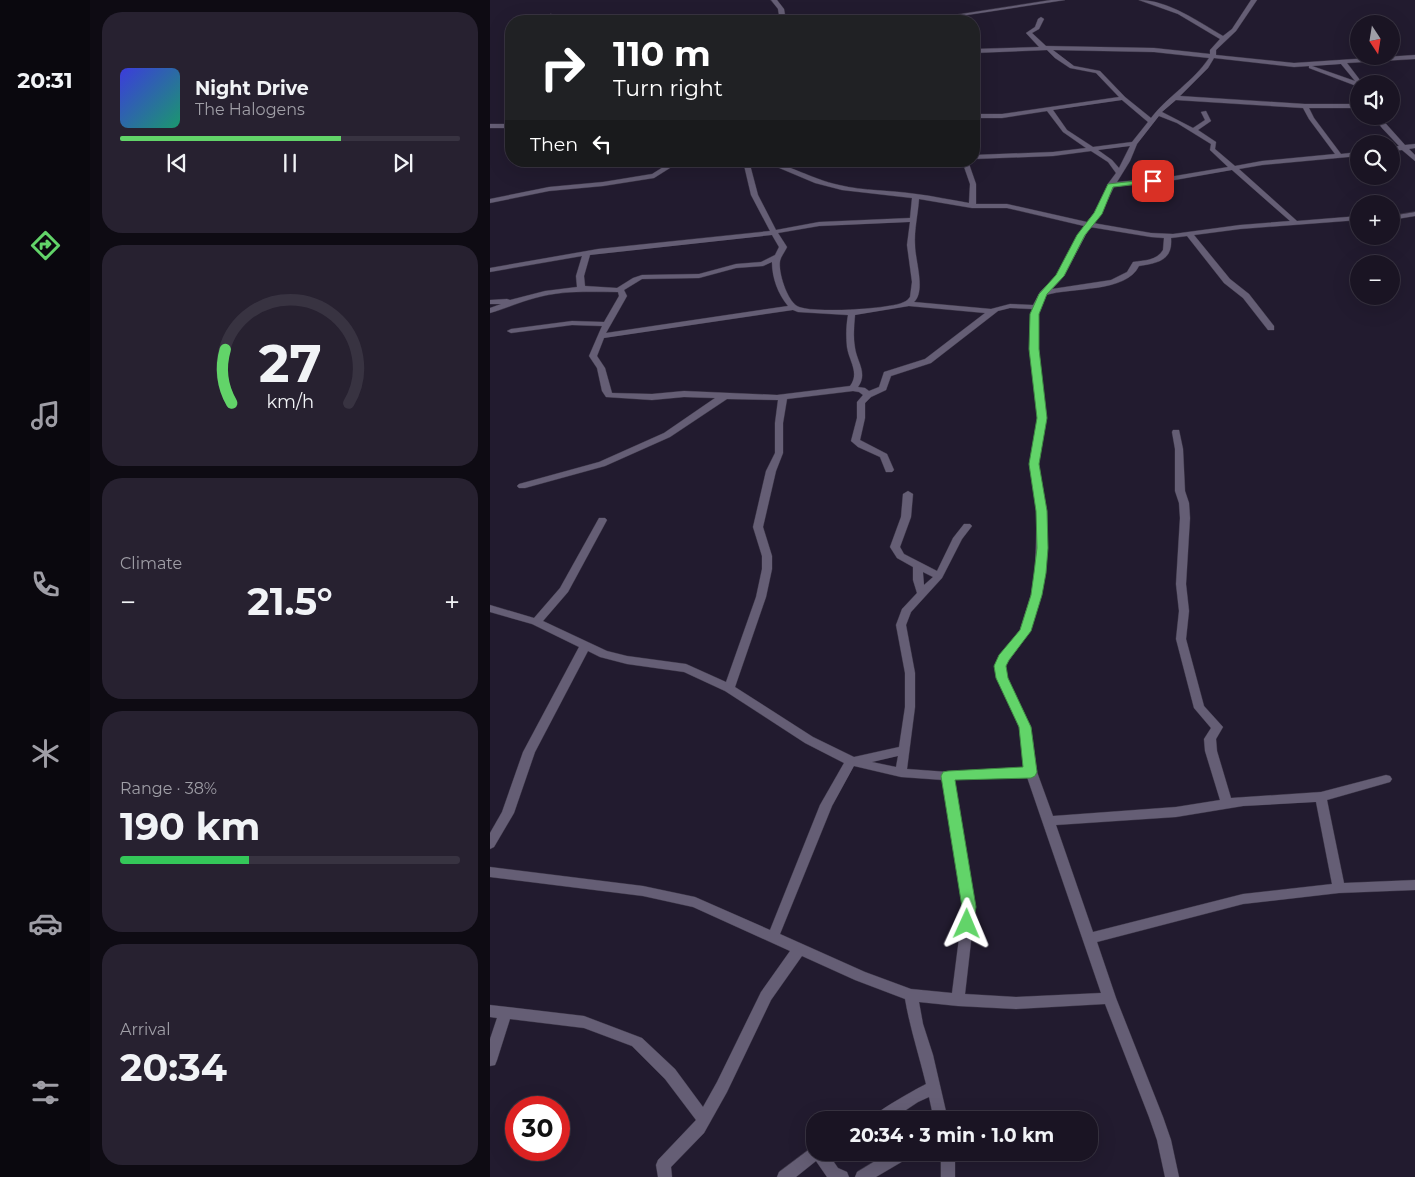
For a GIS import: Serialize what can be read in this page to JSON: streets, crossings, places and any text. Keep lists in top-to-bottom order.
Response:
{
  "north": "bottom",
  "page": {
    "tabs": "20:31",
    "map_buttons": ["+", "−"],
    "turn": ["110 m", "Turn right"],
    "song": ["Night Drive", "The Halogens"],
    "then": "Then",
    "tile": [
      "Climate",
      ["Range · 38%", "190 km"],
      ["Arrival", "20:34"]
    ],
    "heat": ["−", "21.5°", "+"],
    "limit": "30",
    "trip": "20:34 · 3 min · 1.0 km",
    "gauge": ["27", "km/h"]
  }
}
